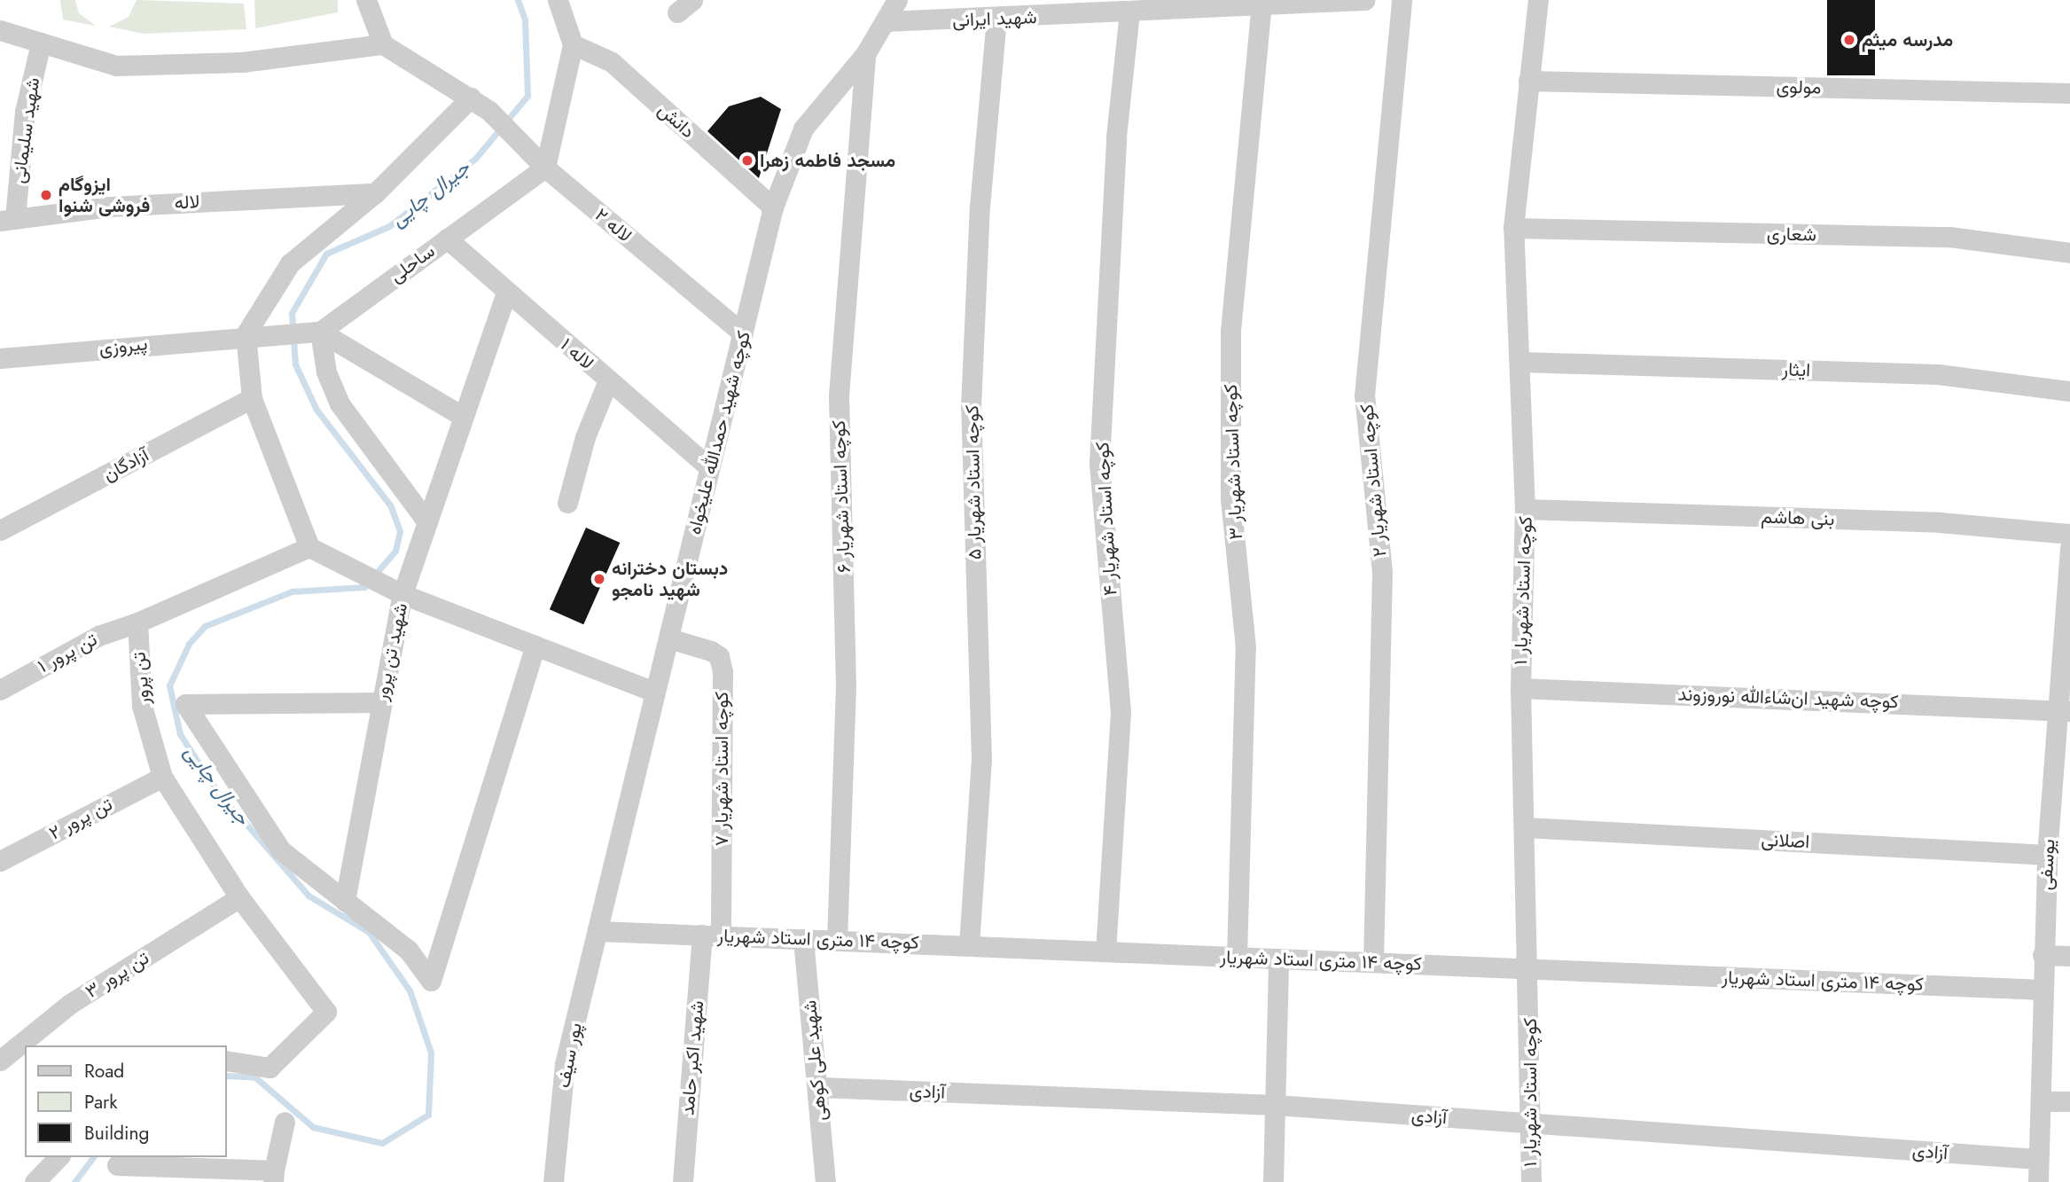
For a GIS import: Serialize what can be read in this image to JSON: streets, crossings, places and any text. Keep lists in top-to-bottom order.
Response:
{
  "streets": {
    "street": [
      "شهید ایرانی",
      "مولوی",
      "دانش",
      "شهید سلیمانی",
      "لاله",
      "لاله ۲",
      "شعاری",
      "ساحلی",
      "پیروزی",
      "لاله ۱",
      "ایثار",
      "کوچه شهید حمدالله علیخواه",
      "کوچه استاد شهریار ۳",
      "آزادگان",
      "کوچه استاد شهریار ۲",
      "کوچه استاد شهریار ۵",
      "کوچه استاد شهریار ۶",
      "بنی هاشم",
      "کوچه استاد شهریار ۴",
      "کوچه استاد شهریار ۱",
      "شهید تن پرور",
      "تن پرور ۱",
      "تن پرور",
      "کوچه شهید ان‌شاءالله نوروزوند",
      "کوچه استاد شهریار ۷",
      "تن پرور ۲",
      "اصلانی",
      "یوسفی",
      "کوچه ۱۴ متری استاد شهریار",
      "تن پرور ۳",
      "پور سیف",
      "شهید اکبر حامد",
      "شهید علی کوهی",
      "آزادی"
    ]
  },
  "crossings": [
    ["شهید ایرانی", "کوچه شهید حمدالله علیخواه"],
    ["شهید ایرانی", "کوچه استاد شهریار ۳"],
    ["شهید ایرانی", "کوچه استاد شهریار ۵"],
    ["شهید ایرانی", "کوچه استاد شهریار ۴"],
    ["مولوی", "کوچه استاد شهریار ۱"],
    ["دانش", "کوچه شهید حمدالله علیخواه"],
    ["شهید سلیمانی", "لاله"],
    ["لاله ۲", "ساحلی"],
    ["لاله ۲", "کوچه شهید حمدالله علیخواه"],
    ["شعاری", "کوچه استاد شهریار ۱"],
    ["ساحلی", "پیروزی"],
    ["ساحلی", "لاله ۱"],
    ["لاله ۱", "کوچه شهید حمدالله علیخواه"],
    ["ایثار", "کوچه استاد شهریار ۱"],
    ["کوچه شهید حمدالله علیخواه", "کوچه استاد شهریار ۶"],
    ["کوچه شهید حمدالله علیخواه", "شهید تن پرور"],
    ["کوچه شهید حمدالله علیخواه", "کوچه استاد شهریار ۷"],
    ["کوچه شهید حمدالله علیخواه", "کوچه ۱۴ متری استاد شهریار"],
    ["کوچه شهید حمدالله علیخواه", "پور سیف"],
    ["کوچه استاد شهریار ۳", "کوچه ۱۴ متری استاد شهریار"],
    ["کوچه استاد شهریار ۲", "کوچه ۱۴ متری استاد شهریار"],
    ["کوچه استاد شهریار ۵", "کوچه ۱۴ متری استاد شهریار"],
    ["کوچه استاد شهریار ۶", "کوچه ۱۴ متری استاد شهریار"],
    ["بنی هاشم", "کوچه استاد شهریار ۱"],
    ["کوچه استاد شهریار ۴", "کوچه ۱۴ متری استاد شهریار"],
    ["کوچه استاد شهریار ۱", "کوچه شهید ان‌شاءالله نوروزوند"],
    ["کوچه استاد شهریار ۱", "اصلانی"],
    ["کوچه استاد شهریار ۱", "کوچه ۱۴ متری استاد شهریار"],
    ["کوچه استاد شهریار ۱", "آزادی"],
    ["تن پرور ۱", "تن پرور"],
    ["تن پرور", "تن پرور ۲"],
    ["تن پرور", "تن پرور ۳"],
    ["کوچه شهید ان‌شاءالله نوروزوند", "یوسفی"],
    ["کوچه استاد شهریار ۷", "کوچه ۱۴ متری استاد شهریار"],
    ["کوچه استاد شهریار ۷", "شهید اکبر حامد"],
    ["اصلانی", "یوسفی"],
    ["یوسفی", "کوچه ۱۴ متری استاد شهریار"],
    ["یوسفی", "آزادی"],
    ["کوچه ۱۴ متری استاد شهریار", "پور سیف"],
    ["کوچه ۱۴ متری استاد شهریار", "شهید اکبر حامد"],
    ["کوچه ۱۴ متری استاد شهریار", "شهید علی کوهی"],
    ["شهید علی کوهی", "آزادی"]
  ],
  "water": ["جیرال چایی"],
  "places": [
    "مدرسه میثم",
    "مسجد فاطمه زهرا",
    "ایزوگام فروشی شنوا",
    "دبستان دخترانه شهید نامجو"
  ],
  "legend": ["Road", "Park", "Building"]
}
